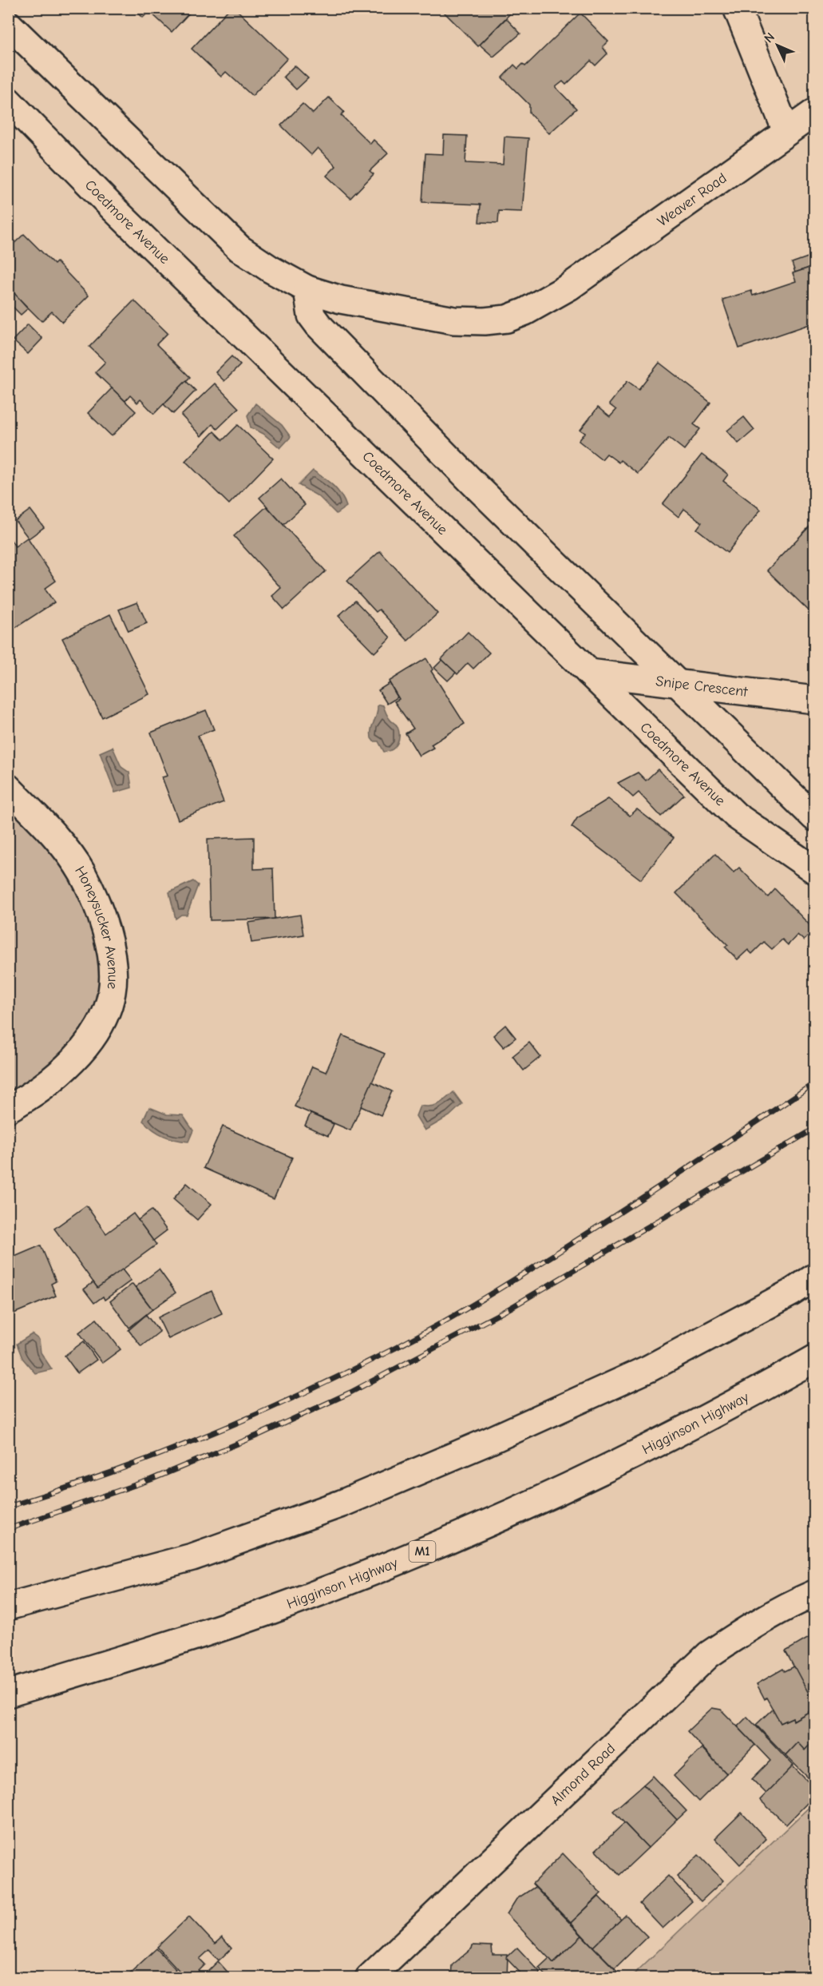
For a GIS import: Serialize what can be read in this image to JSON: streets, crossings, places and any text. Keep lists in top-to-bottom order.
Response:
{
  "streets": {
    "main road": [
      "Weaver Road",
      "Coedmore Avenue",
      "Snipe Crescent",
      "Honeysucker Avenue",
      "Higginson Highway",
      "M1",
      "Almond Road"
    ]
  },
  "crossings": [
    ["Coedmore Avenue", "Snipe Crescent"]
  ],
  "north": "top left"
}
